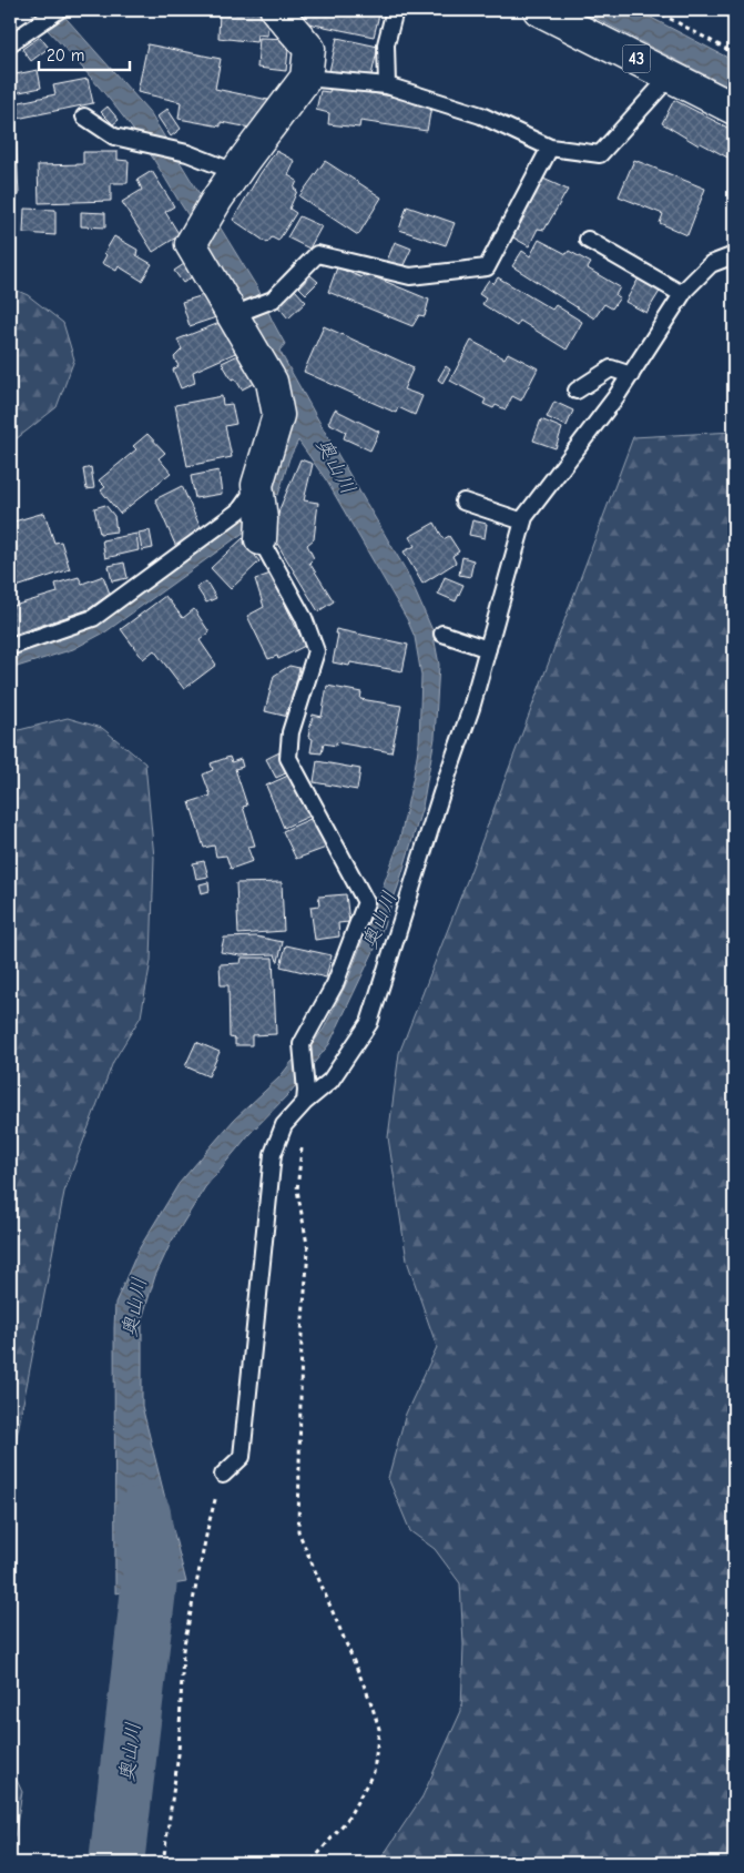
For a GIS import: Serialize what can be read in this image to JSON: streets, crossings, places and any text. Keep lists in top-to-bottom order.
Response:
{
  "streets": {
    "street": ["43"]
  },
  "water": ["奥山川"],
  "scale_bar": "20 m"
}
